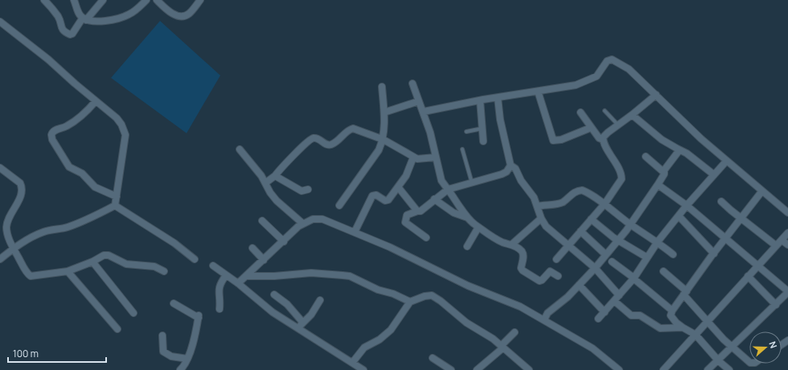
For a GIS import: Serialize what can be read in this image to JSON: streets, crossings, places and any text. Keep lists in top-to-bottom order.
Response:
{
  "scale_bar": "100 m",
  "north": "right"
}
